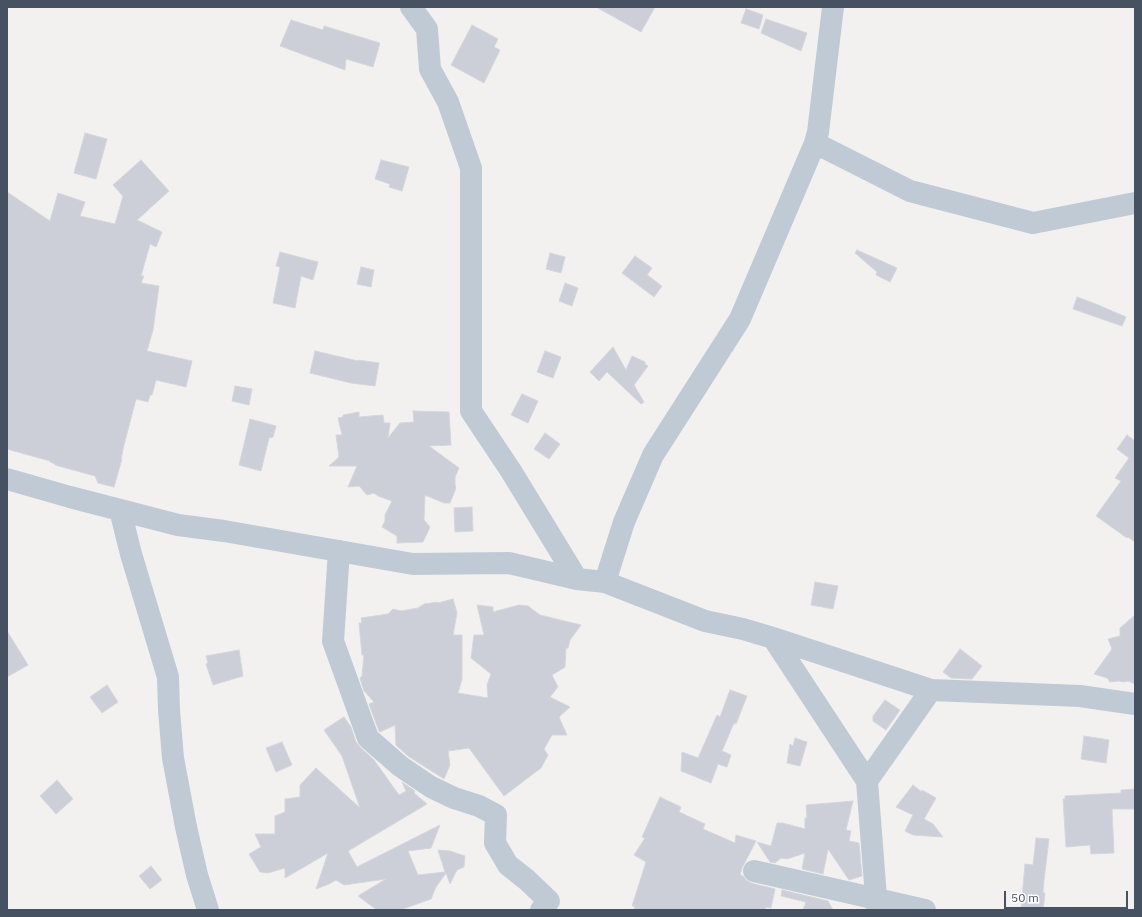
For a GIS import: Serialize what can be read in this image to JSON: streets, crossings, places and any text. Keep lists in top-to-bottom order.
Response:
{
  "scale_bar": "50 m"
}
